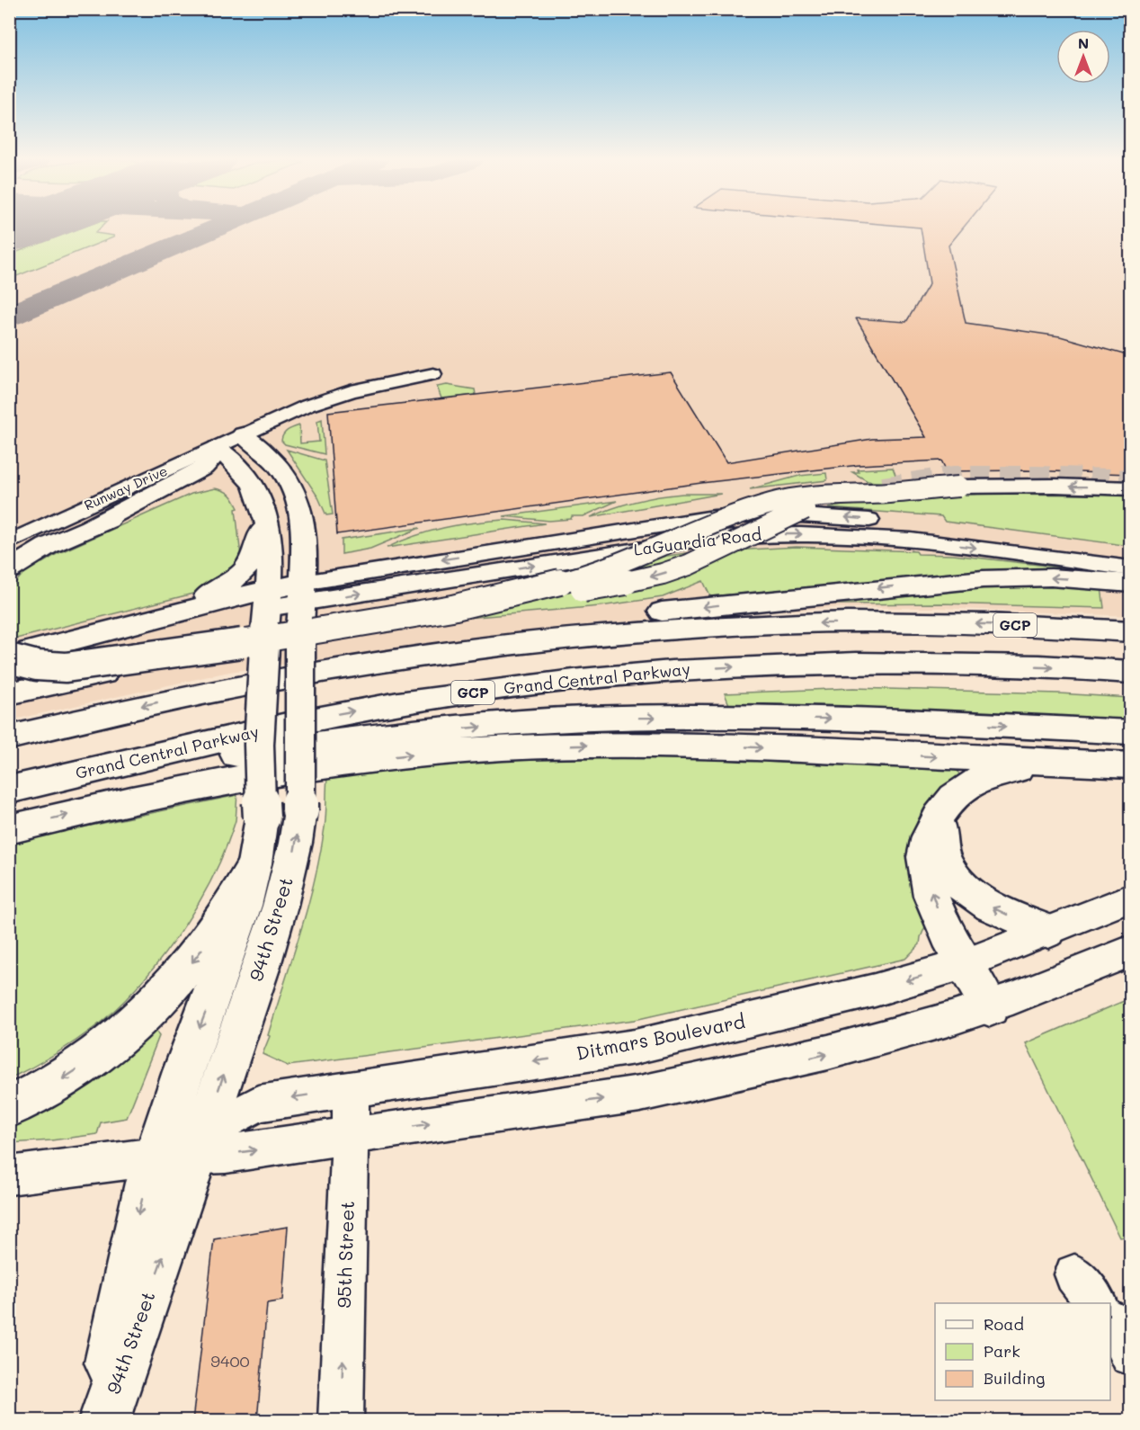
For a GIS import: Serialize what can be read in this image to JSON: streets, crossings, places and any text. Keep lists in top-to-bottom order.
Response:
{
  "streets": {
    "main road": ["GCP", "Grand Central Parkway", "94th Street"],
    "street": [
      "Runway Drive",
      "LaGuardia Road",
      "Ditmars Boulevard",
      "95th Street"
    ]
  },
  "crossings": [
    ["Runway Drive", "94th Street"],
    ["LaGuardia Road", "94th Street"],
    ["94th Street", "Ditmars Boulevard"],
    ["Ditmars Boulevard", "95th Street"]
  ],
  "one_way": ["95th Street"],
  "house_numbers": ["9400"],
  "legend": ["Road", "Park", "Building"],
  "north": "top"
}
